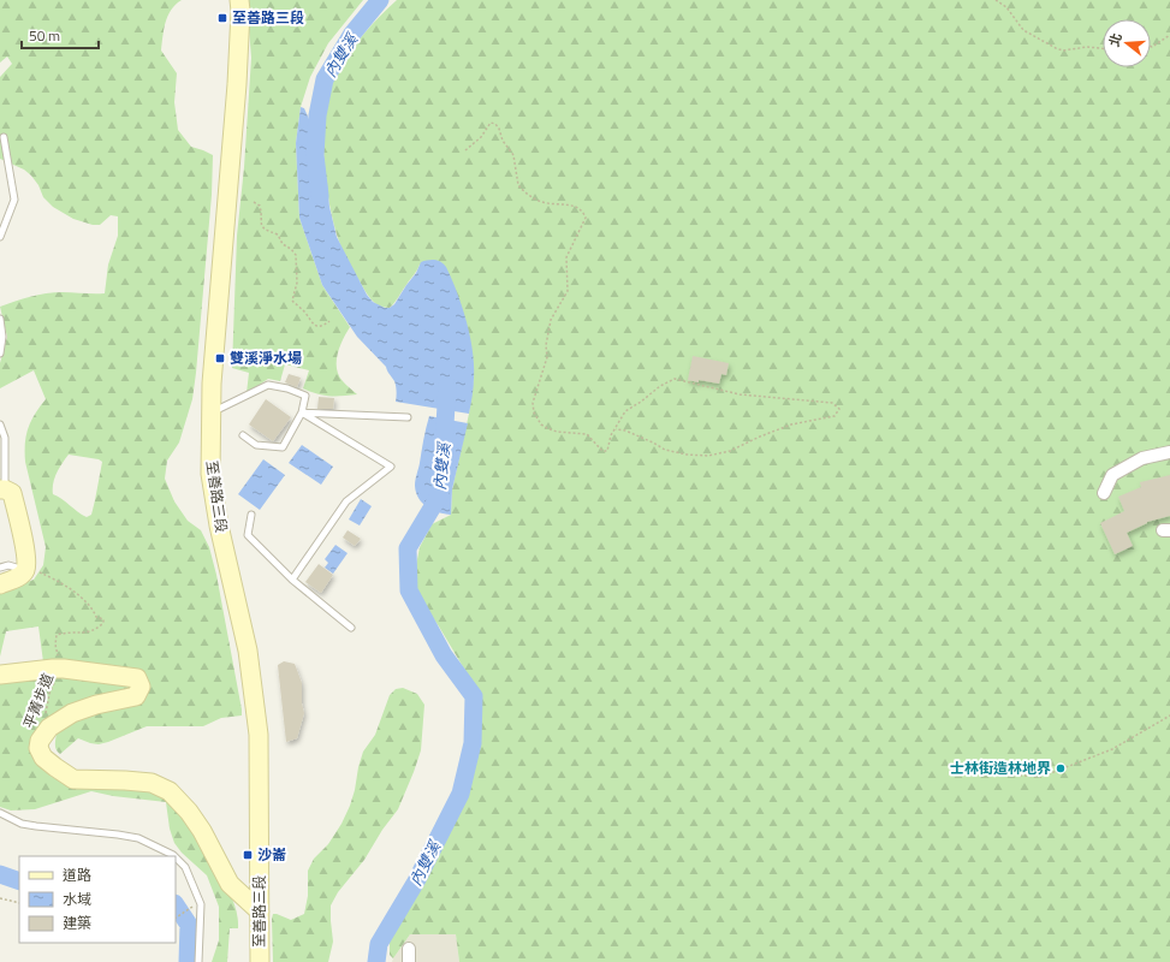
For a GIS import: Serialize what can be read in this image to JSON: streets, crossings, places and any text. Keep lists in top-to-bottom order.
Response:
{
  "streets": {
    "street": ["至善路三段"],
    "path": ["平菁步道"]
  },
  "water": ["內雙溪"],
  "places": {
    "transit": ["至善路三段", "雙溪淨水場", "沙崙"],
    "other": ["士林街造林地界"]
  },
  "legend": ["道路", "水域", "建築"],
  "scale_bar": "50 m",
  "north": "left"
}
